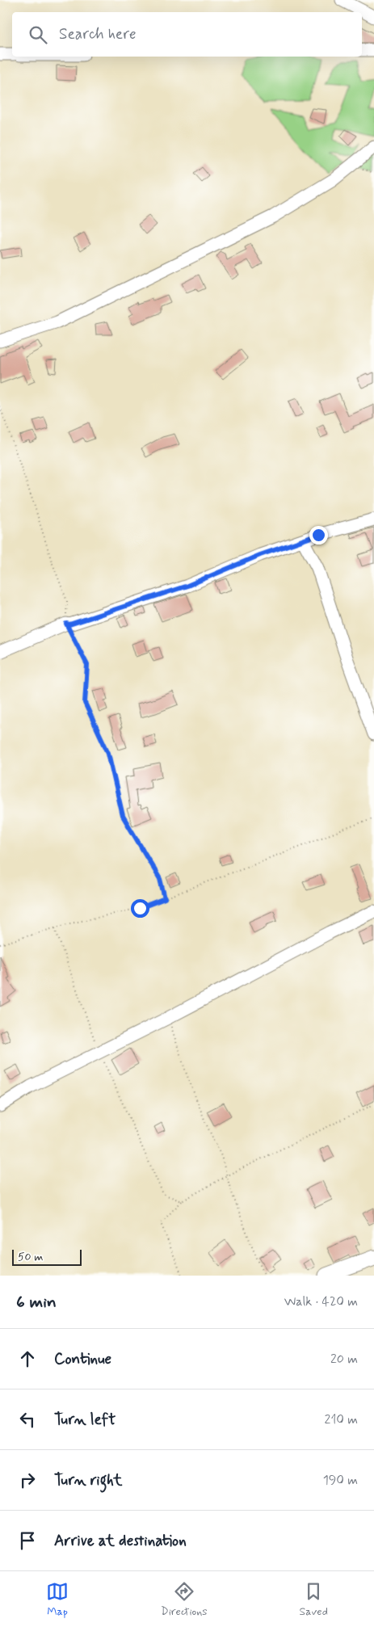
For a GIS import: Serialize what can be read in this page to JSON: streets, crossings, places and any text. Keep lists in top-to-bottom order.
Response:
{
  "scale_bar": "50 m",
  "page": {
    "search": "Search here",
    "scale": "50 m",
    "heading": ["6 min", "Walk · 420 m"],
    "list": [
      ["Continue", "20 m"],
      ["Turn left", "210 m"],
      ["Turn right", "190 m"],
      "Arrive at destination"
    ],
    "nav": ["Map", "Directions", "Saved"]
  }
}
